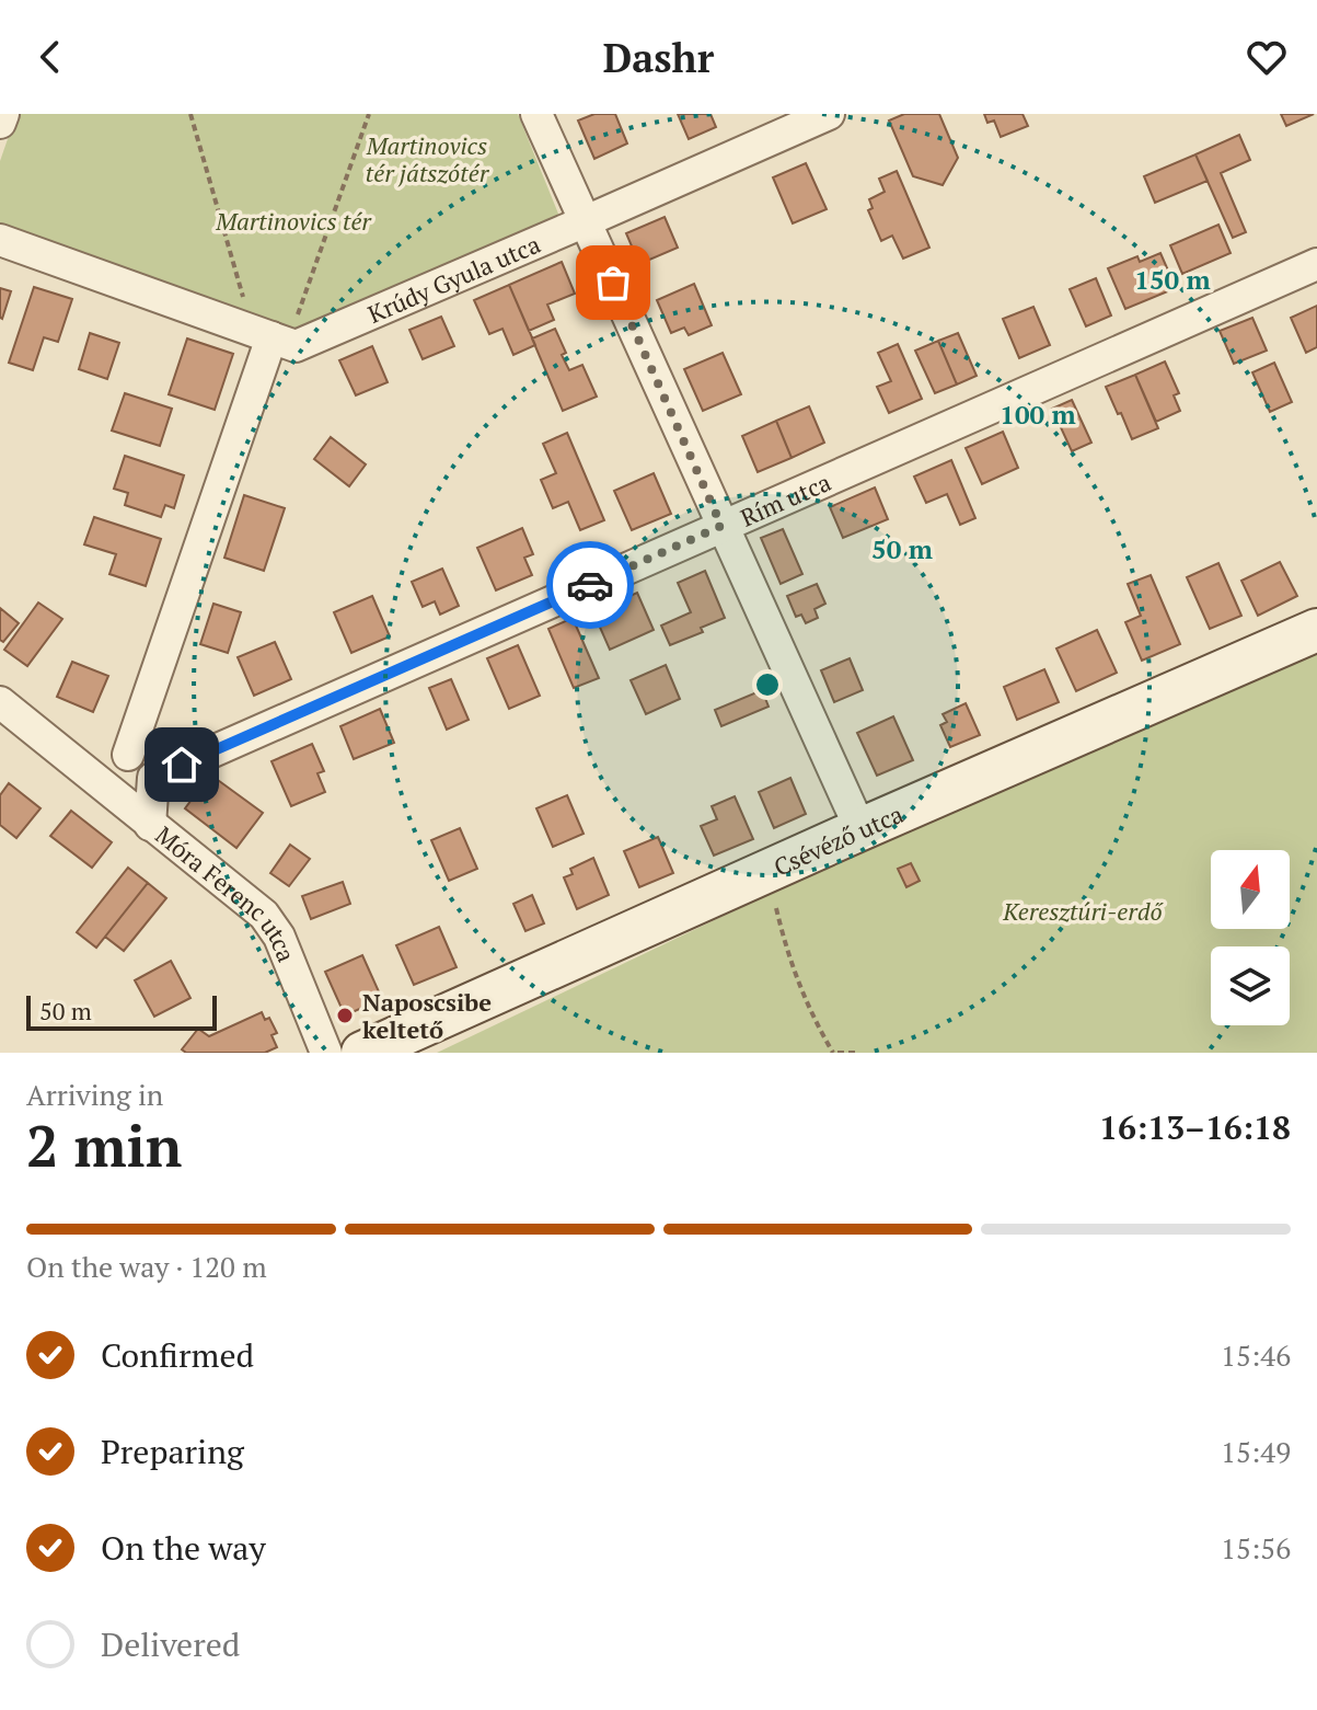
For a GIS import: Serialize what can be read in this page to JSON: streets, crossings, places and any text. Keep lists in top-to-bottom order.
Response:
{
  "streets": {
    "main road": ["Csévéző utca"],
    "street": ["Krúdy Gyula utca", "Rím utca", "Móra Ferenc utca"]
  },
  "parks": ["Martinovics tér játszótér", "Martinovics tér", "Keresztúri-erdő"],
  "places": ["Naposcsibe keltető"],
  "scale_bar": "50 m",
  "north": "top",
  "page": {
    "header": "Dashr",
    "scale": "50 m",
    "heading": ["2 min", "Arriving in", "16:13–16:18"],
    "bar": "On the way · 120 m",
    "list": [
      ["Confirmed", "15:46"],
      ["Preparing", "15:49"],
      ["On the way", "15:56"],
      "Delivered"
    ]
  },
  "rings": ["150 m", "100 m", "50 m"]
}
